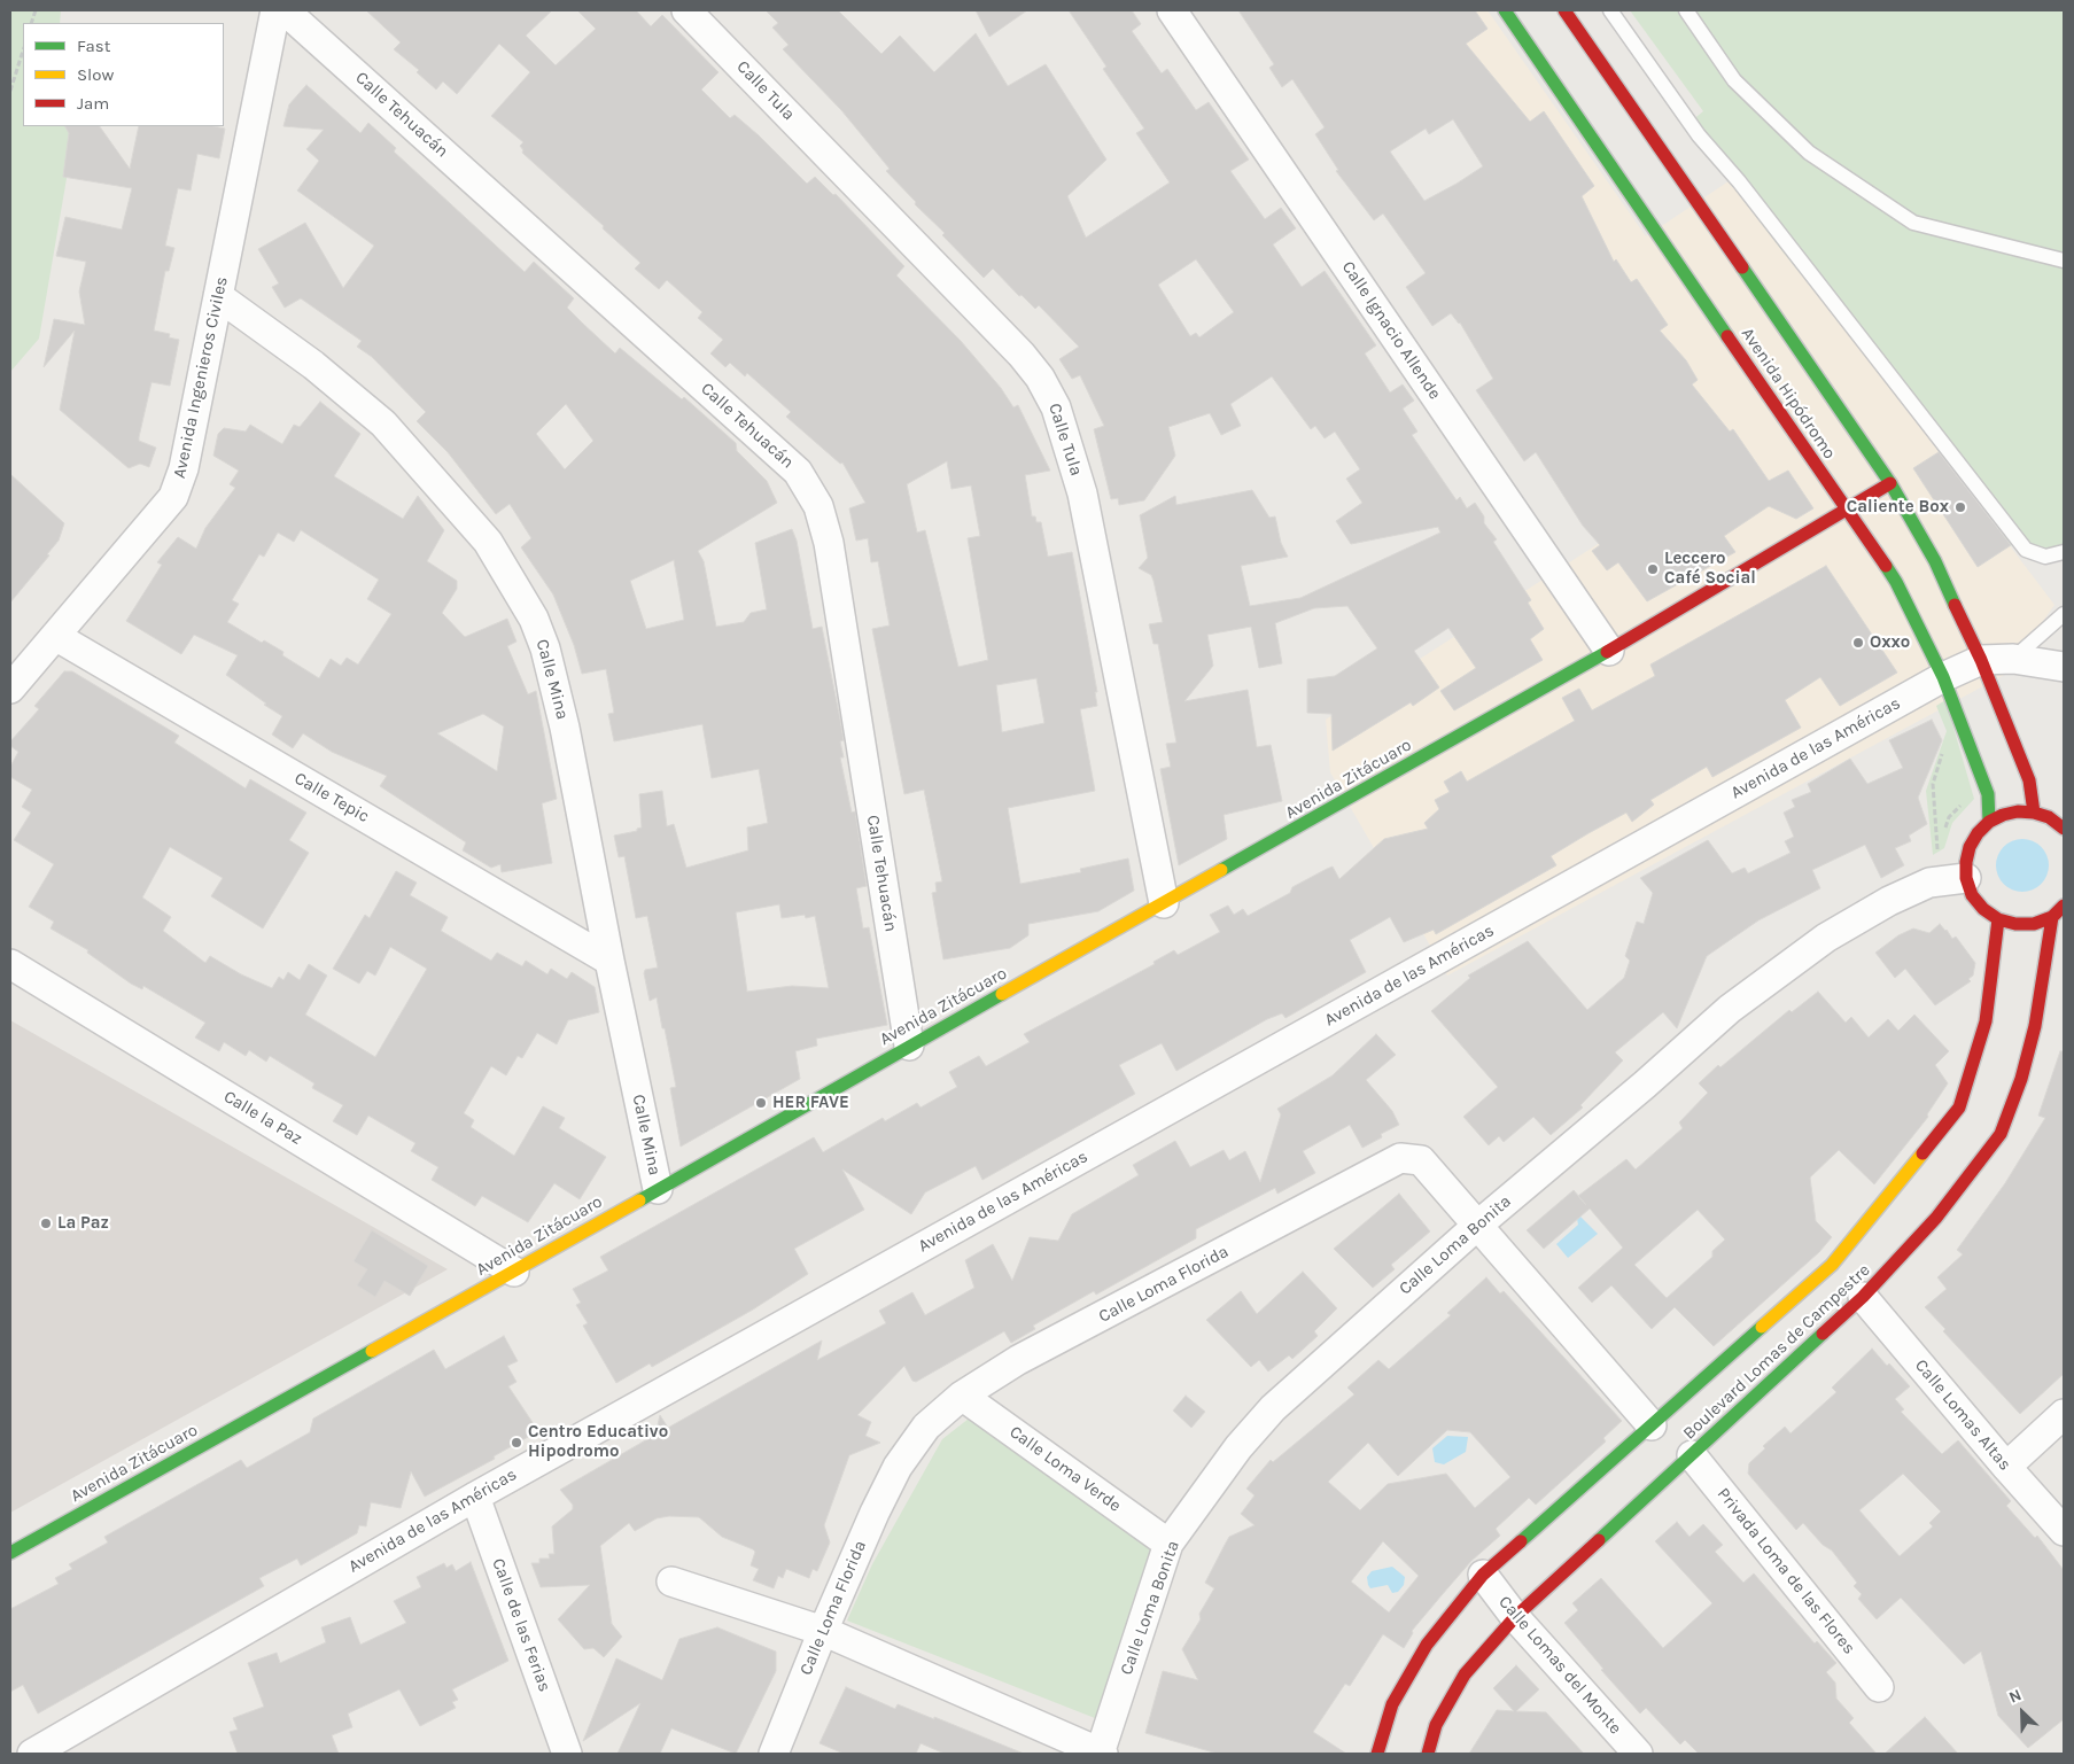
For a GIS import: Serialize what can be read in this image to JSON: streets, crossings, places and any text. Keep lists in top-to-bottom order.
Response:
{
  "streets": {
    "main road": ["Avenida Hipódromo", "Avenida Zitácuaro", "Boulevard Lomas de Campestre"],
    "street": [
      "Calle Tula",
      "Calle Tehuacán",
      "Calle Ignacio Allende",
      "Avenida Ingenieros Civiles",
      "Calle Mina",
      "Avenida de las Américas",
      "Calle Tepic",
      "Calle la Paz",
      "Calle Loma Bonita",
      "Calle Loma Florida",
      "Calle Lomas Altas",
      "Calle Loma Verde",
      "Privada Loma de las Flores",
      "Calle de las Ferias",
      "Calle Lomas del Monte"
    ]
  },
  "crossings": [
    ["Calle Tula", "Avenida Zitácuaro"],
    ["Calle Tehuacán", "Avenida Zitácuaro"],
    ["Calle Ignacio Allende", "Avenida Zitácuaro"],
    ["Avenida Ingenieros Civiles", "Calle Mina"],
    ["Avenida Ingenieros Civiles", "Calle Tepic"],
    ["Avenida Hipódromo", "Avenida de las Américas"],
    ["Avenida Hipódromo", "Avenida Zitácuaro"],
    ["Calle Mina", "Avenida Zitácuaro"],
    ["Calle Mina", "Calle Tepic"],
    ["Avenida de las Américas", "Calle de las Ferias"],
    ["Avenida Zitácuaro", "Calle la Paz"],
    ["Calle Loma Bonita", "Calle Loma Florida"],
    ["Calle Loma Bonita", "Calle Loma Verde"],
    ["Calle Loma Florida", "Boulevard Lomas de Campestre"],
    ["Calle Loma Florida", "Calle Loma Verde"],
    ["Boulevard Lomas de Campestre", "Calle Lomas Altas"],
    ["Boulevard Lomas de Campestre", "Privada Loma de las Flores"],
    ["Boulevard Lomas de Campestre", "Calle Lomas del Monte"]
  ],
  "places": [
    "Caliente Box",
    "Leccero Café Social",
    "Oxxo",
    "HER FAVE",
    "La Paz",
    "Centro Educativo Hipodromo"
  ],
  "legend": ["Fast", "Slow", "Jam"],
  "north": "top left"
}
